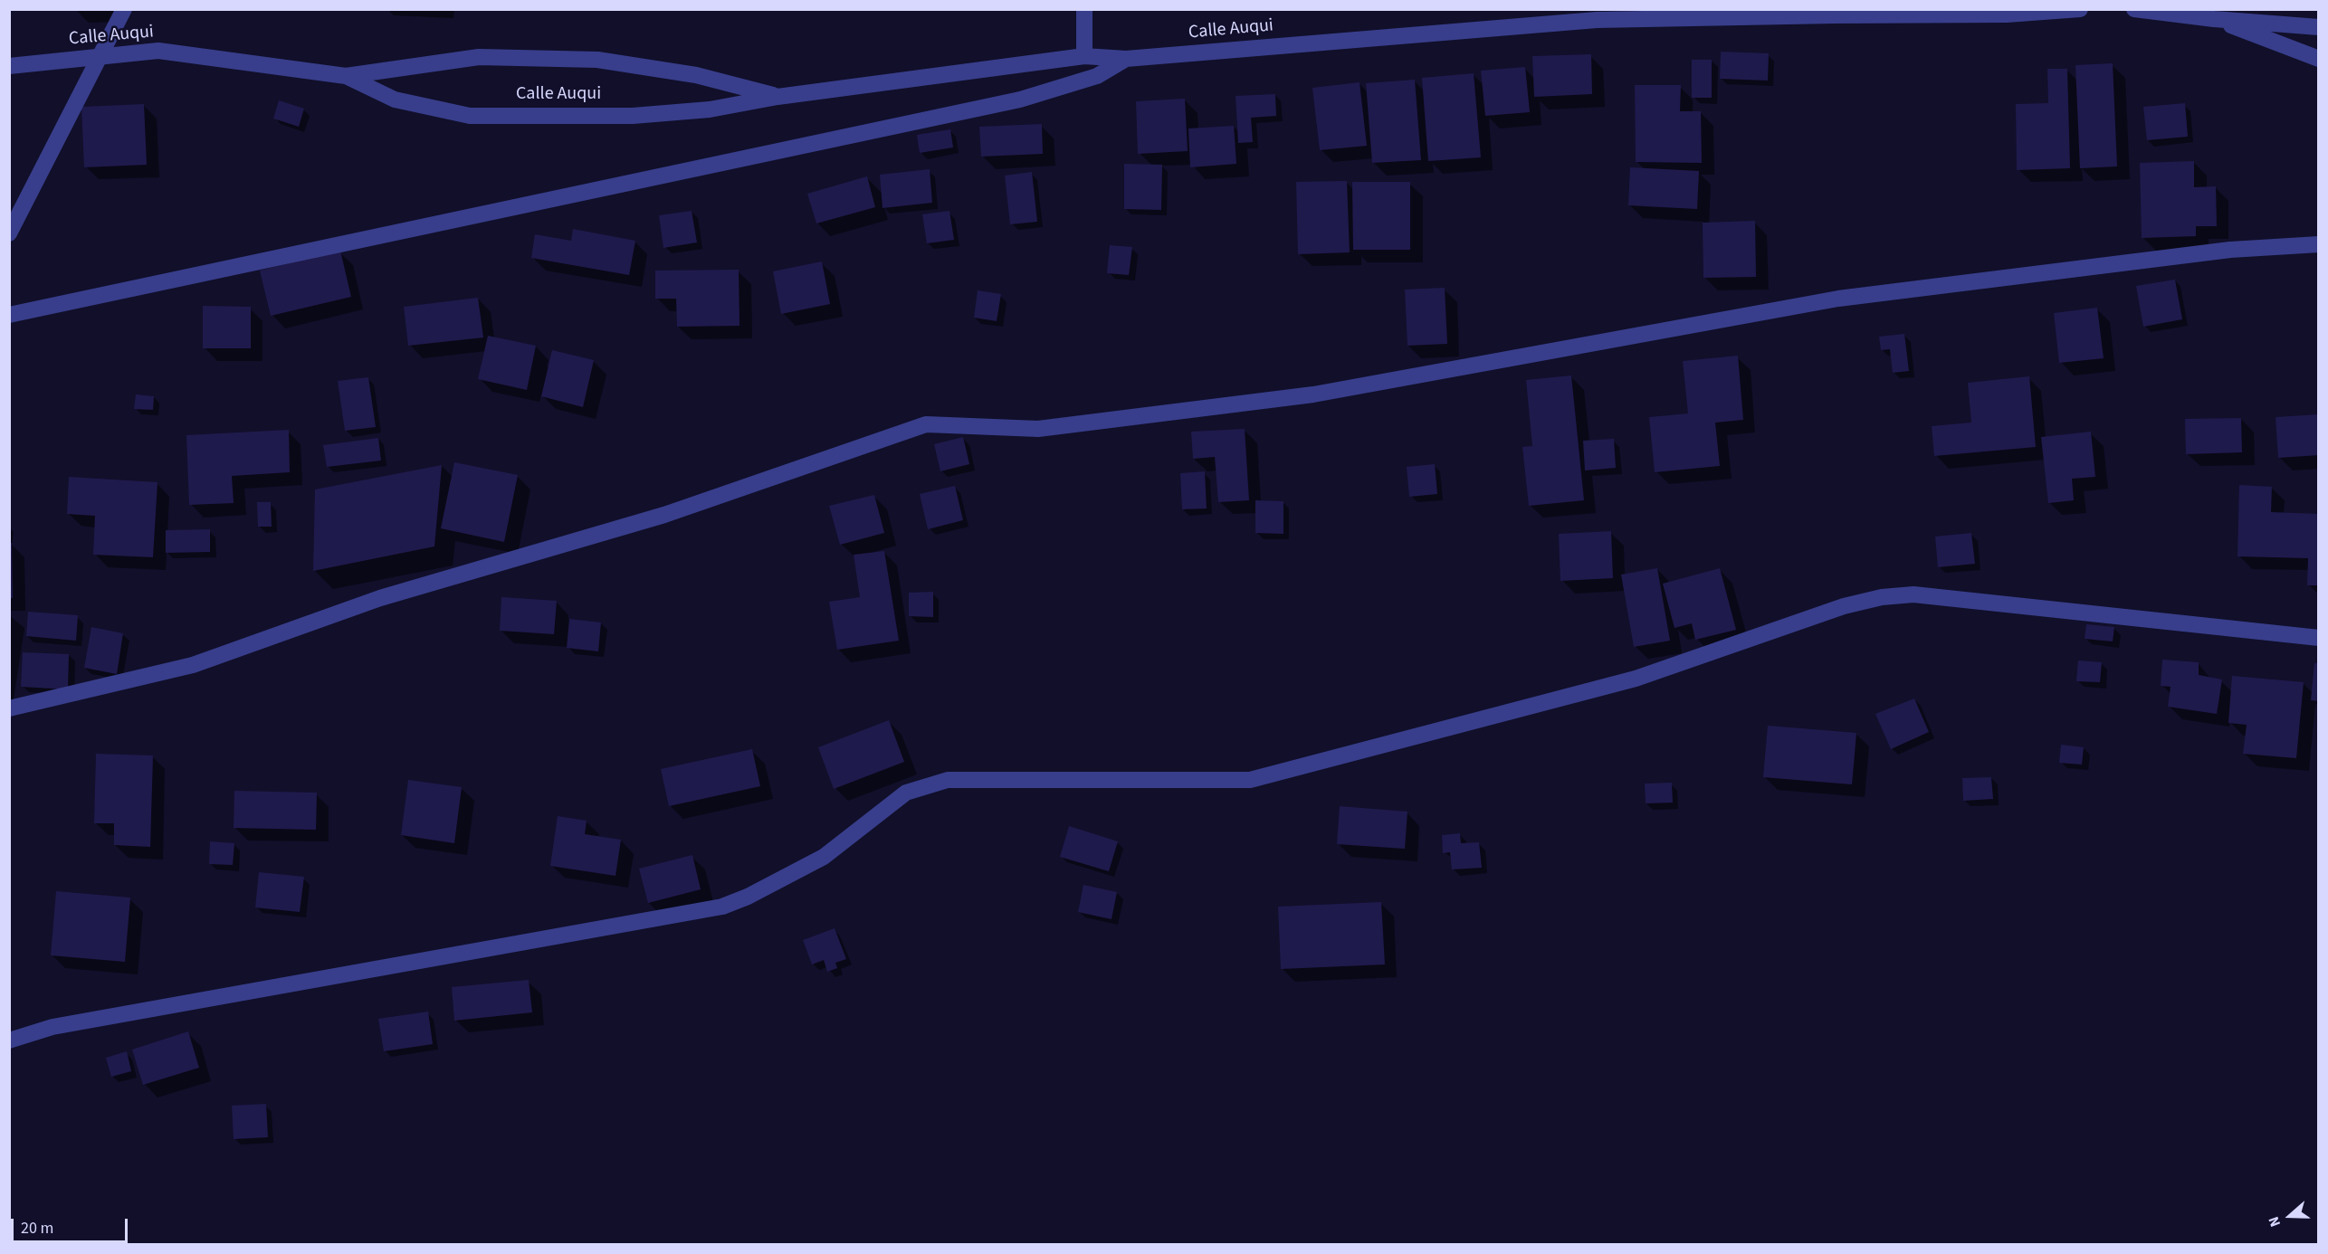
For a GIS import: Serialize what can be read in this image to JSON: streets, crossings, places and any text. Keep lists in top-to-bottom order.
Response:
{
  "streets": {
    "street": ["Calle Auqui"]
  },
  "scale_bar": "20 m",
  "north": "left"
}
